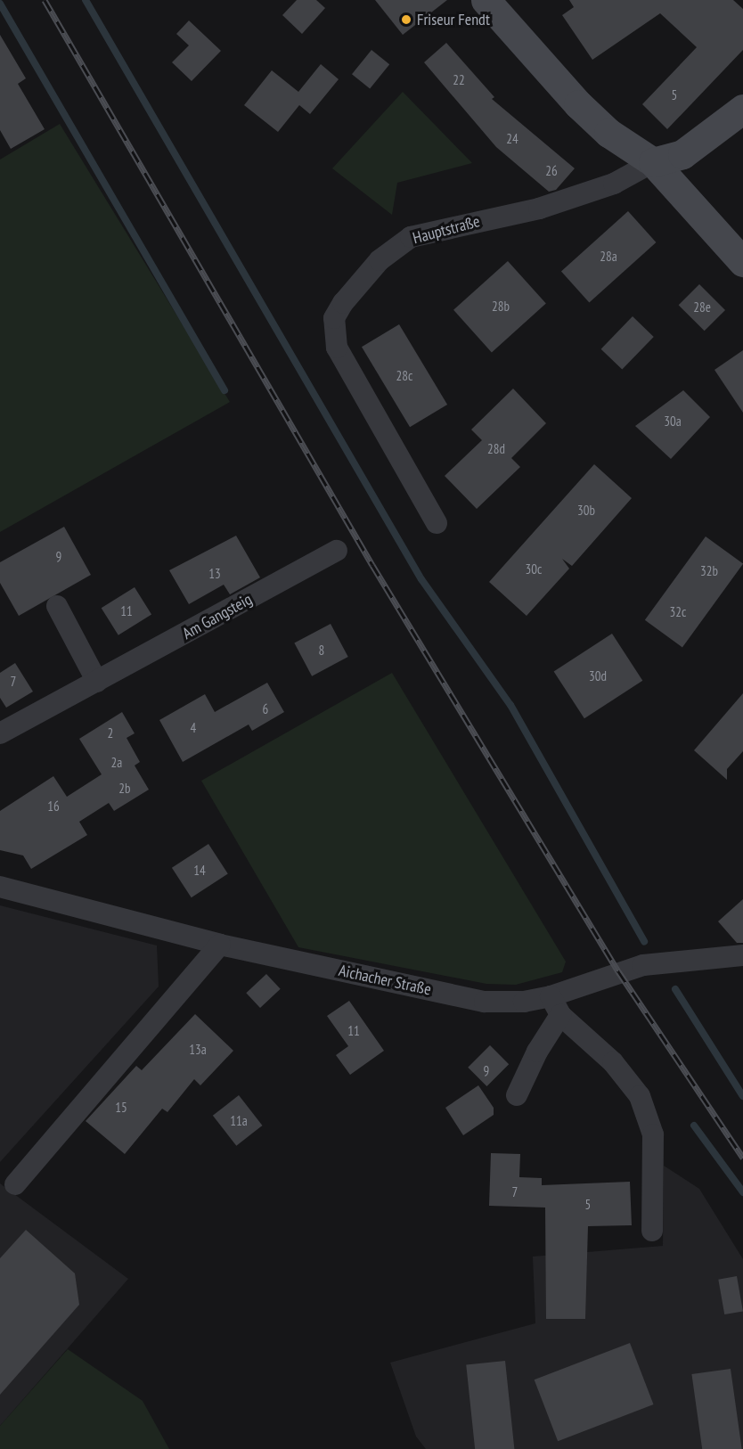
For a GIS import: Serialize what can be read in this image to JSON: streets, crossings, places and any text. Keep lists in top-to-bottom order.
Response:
{
  "streets": {
    "street": ["Hauptstraße", "Am Gangsteig", "Aichacher Straße"]
  },
  "places": ["Friseur Fendt"],
  "house_numbers": [
    "22",
    "5",
    "24",
    "26",
    "28a",
    "28b",
    "28e",
    "28c",
    "30a",
    "28d",
    "30b",
    "9",
    "30c",
    "32b",
    "13",
    "11",
    "32c",
    "8",
    "30d",
    "7",
    "6",
    "4",
    "2",
    "2a",
    "2b",
    "16",
    "14",
    "11",
    "13a",
    "9",
    "15",
    "11a",
    "7",
    "5"
  ]
}
